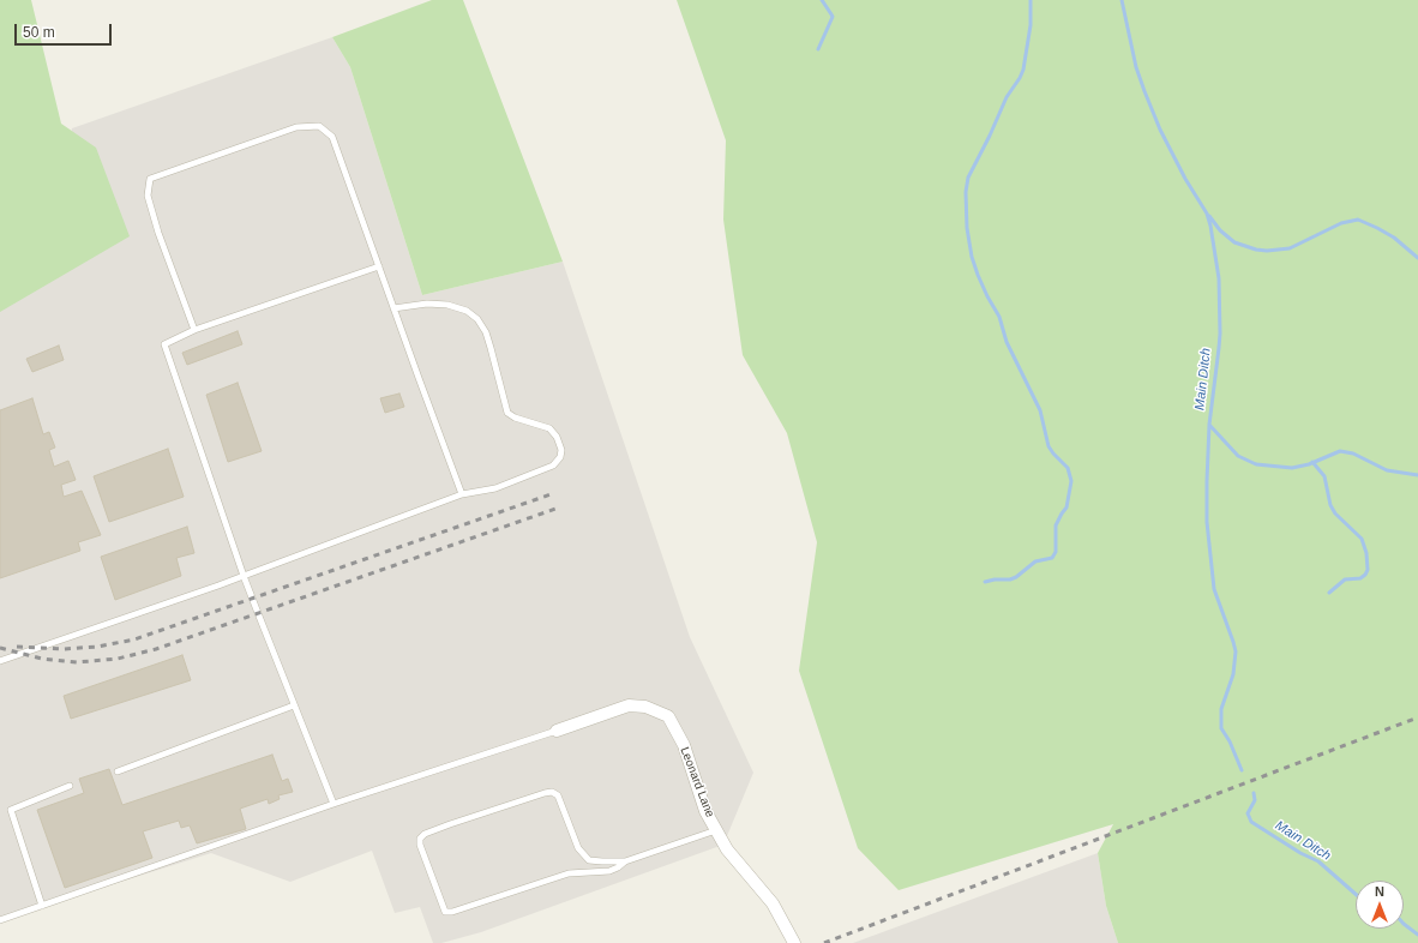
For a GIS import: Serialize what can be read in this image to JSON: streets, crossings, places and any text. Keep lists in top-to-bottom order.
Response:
{
  "streets": {
    "street": ["Leonard Lane"]
  },
  "water": ["Main Ditch"],
  "scale_bar": "50 m",
  "north": "top"
}
